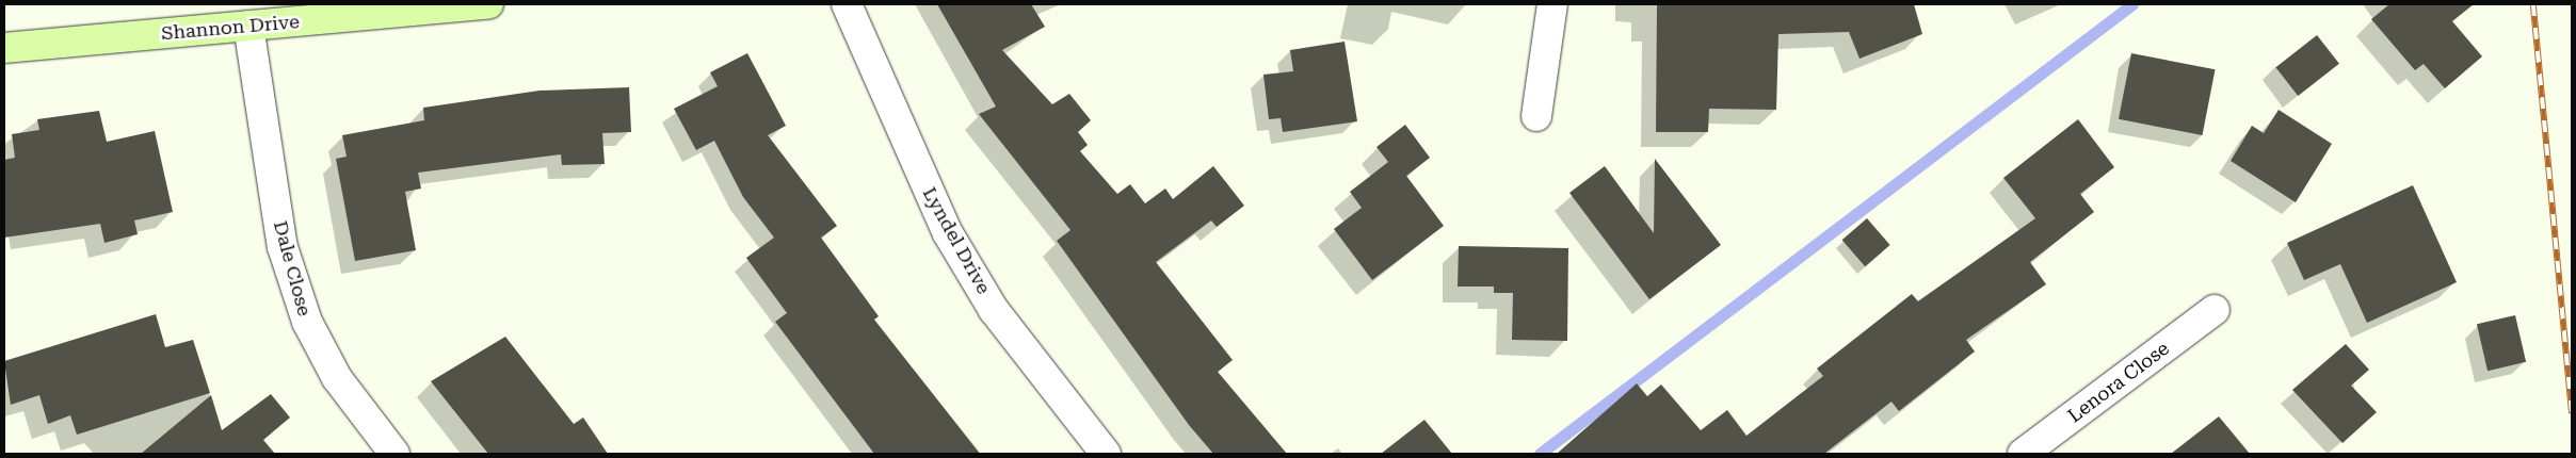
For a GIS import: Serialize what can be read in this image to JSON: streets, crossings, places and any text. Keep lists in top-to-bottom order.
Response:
{
  "streets": {
    "street": [
      "Shannon Drive",
      "Lyndel Drive",
      "Dale Close",
      "Lenora Close"
    ]
  },
  "crossings": [
    ["Shannon Drive", "Dale Close"]
  ]
}
